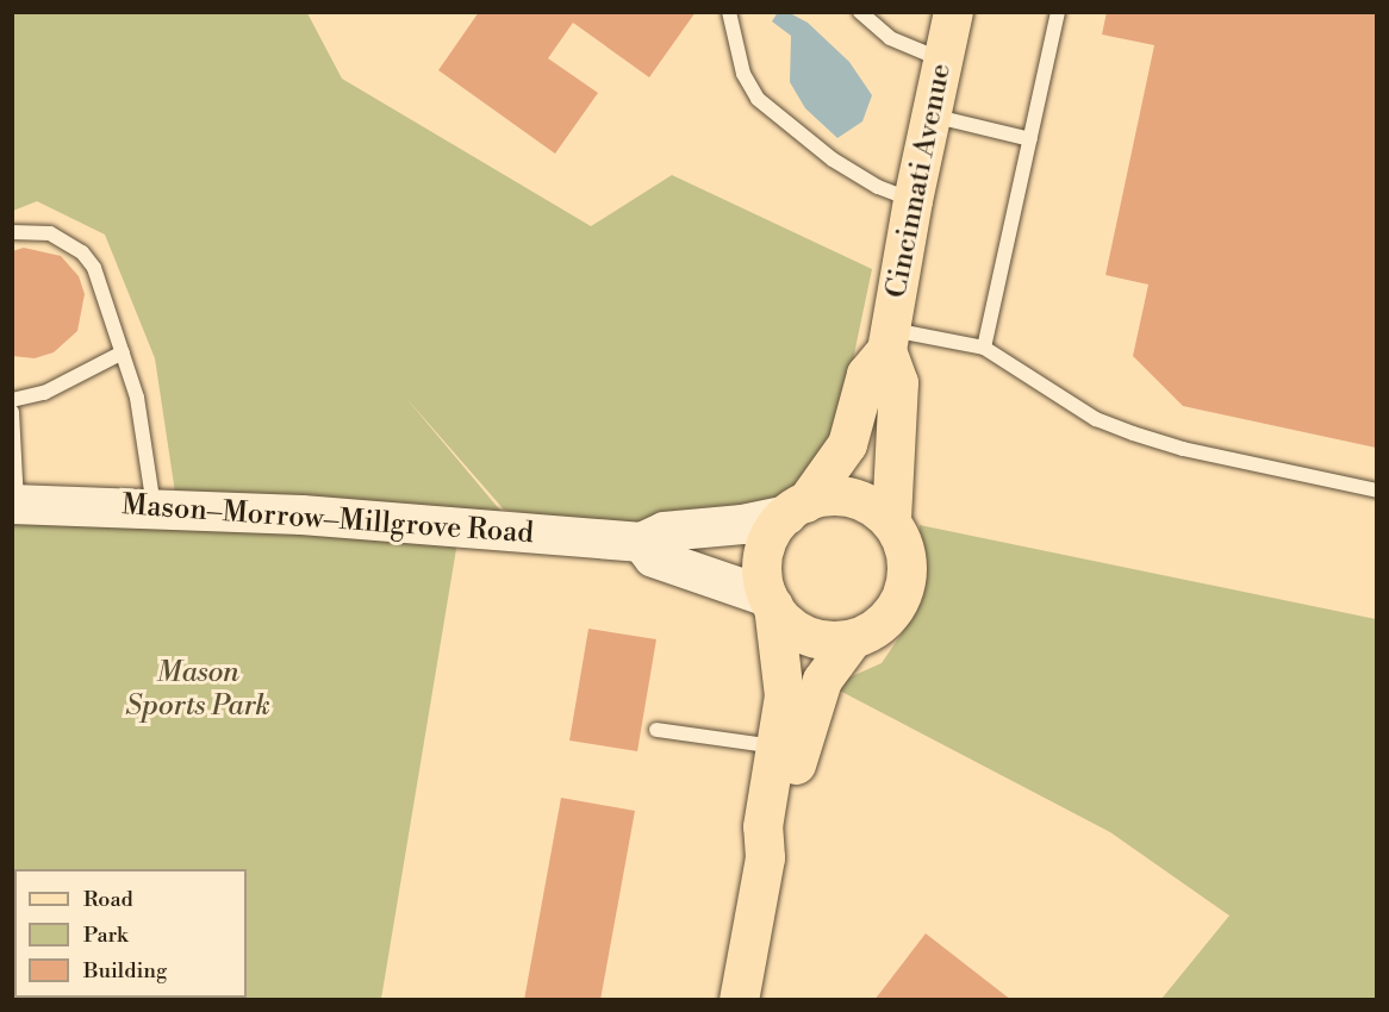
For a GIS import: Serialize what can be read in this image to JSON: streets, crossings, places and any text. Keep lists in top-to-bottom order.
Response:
{
  "streets": {
    "main road": ["Cincinnati Avenue"],
    "street": ["Mason–Morrow–Millgrove Road"]
  },
  "crossings": [
    ["Cincinnati Avenue", "Mason–Morrow–Millgrove Road"]
  ],
  "parks": ["Mason Sports Park"],
  "legend": ["Road", "Park", "Building"]
}
